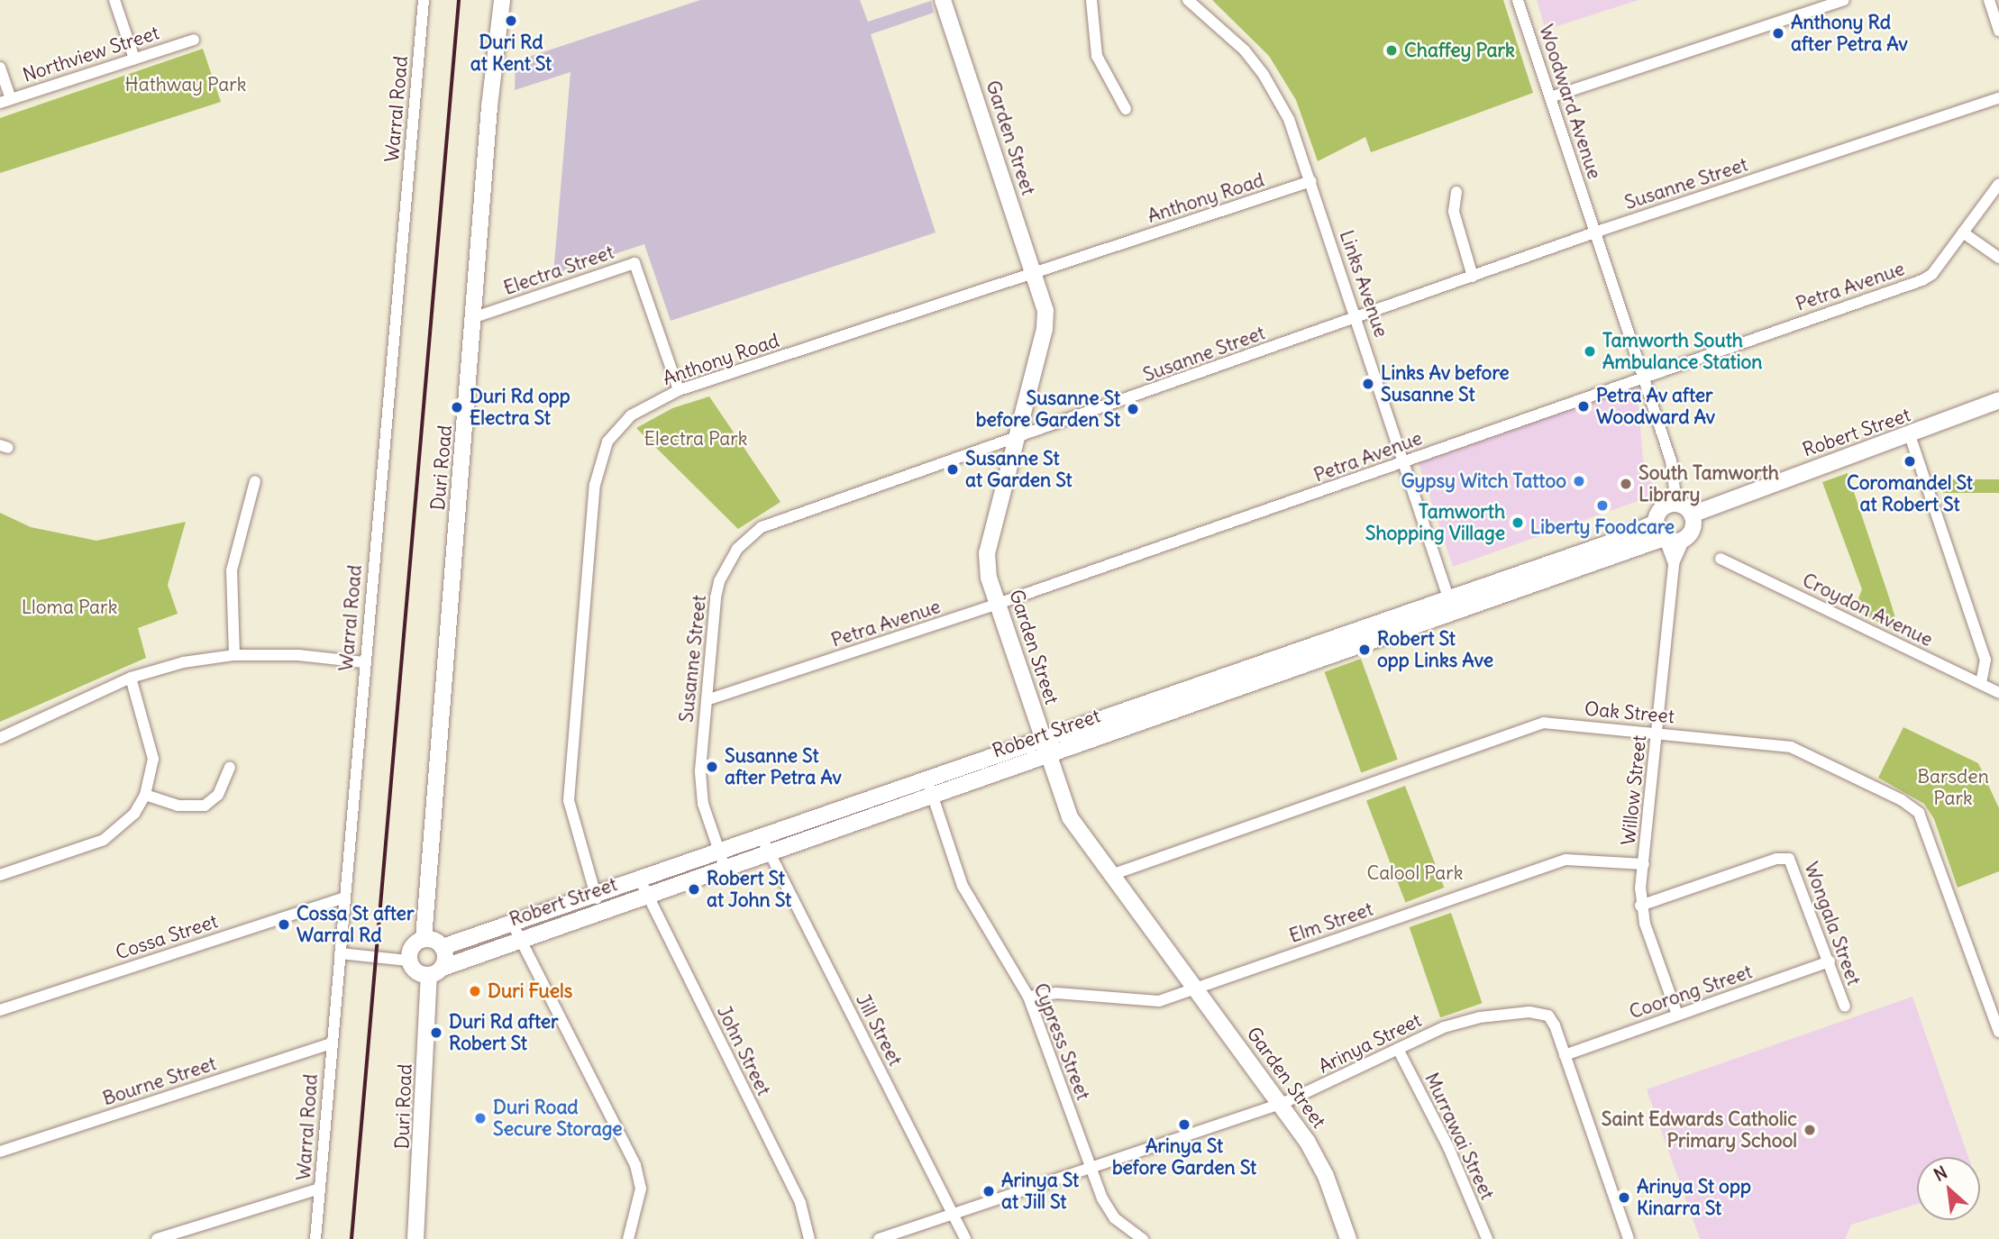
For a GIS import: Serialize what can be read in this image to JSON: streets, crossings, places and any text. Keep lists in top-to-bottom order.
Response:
{
  "streets": {
    "street": [
      "Northview Street",
      "Woodward Avenue",
      "Warral Road",
      "Garden Street",
      "Susanne Street",
      "Anthony Road",
      "Electra Street",
      "Links Avenue",
      "Petra Avenue",
      "Robert Street",
      "Duri Road",
      "Croydon Avenue",
      "Oak Street",
      "Willow Street",
      "Elm Street",
      "Wongala Street",
      "Cossa Street",
      "Coorong Street",
      "Jill Street",
      "Cypress Street",
      "Arinya Street",
      "John Street",
      "Bourne Street",
      "Murrawai Street"
    ]
  },
  "crossings": [
    ["Woodward Avenue", "Susanne Street"],
    ["Woodward Avenue", "Petra Avenue"],
    ["Woodward Avenue", "Robert Street"],
    ["Woodward Avenue", "Willow Street"],
    ["Warral Road", "Cossa Street"],
    ["Warral Road", "Bourne Street"],
    ["Garden Street", "Susanne Street"],
    ["Garden Street", "Anthony Road"],
    ["Garden Street", "Petra Avenue"],
    ["Garden Street", "Robert Street"],
    ["Garden Street", "Oak Street"],
    ["Garden Street", "Elm Street"],
    ["Garden Street", "Arinya Street"],
    ["Susanne Street", "Links Avenue"],
    ["Susanne Street", "Petra Avenue"],
    ["Susanne Street", "Robert Street"],
    ["Anthony Road", "Electra Street"],
    ["Anthony Road", "Links Avenue"],
    ["Anthony Road", "Robert Street"],
    ["Electra Street", "Duri Road"],
    ["Links Avenue", "Petra Avenue"],
    ["Links Avenue", "Robert Street"],
    ["Robert Street", "Duri Road"],
    ["Robert Street", "Willow Street"],
    ["Robert Street", "Jill Street"],
    ["Robert Street", "Cypress Street"],
    ["Robert Street", "John Street"],
    ["Oak Street", "Willow Street"],
    ["Willow Street", "Elm Street"],
    ["Willow Street", "Wongala Street"],
    ["Willow Street", "Coorong Street"],
    ["Elm Street", "Cypress Street"],
    ["Wongala Street", "Coorong Street"],
    ["Coorong Street", "Arinya Street"],
    ["Jill Street", "Arinya Street"],
    ["Cypress Street", "Arinya Street"],
    ["Arinya Street", "Murrawai Street"]
  ],
  "parks": [
    "Hathway Park",
    "Electra Park",
    "Lloma Park",
    "Barsden Park",
    "Calool Park"
  ],
  "places": [
    "Duri Rd at Kent St",
    "Anthony Rd after Petra Av",
    "Chaffey Park",
    "Tamworth South Ambulance Station",
    "Links Av before Susanne St",
    "Petra Av after Woodward Av",
    "Duri Rd opp Electra St",
    "Susanne St before Garden St",
    "Coromandel St at Robert St",
    "Susanne St at Garden St",
    "Gypsy Witch Tattoo",
    "South Tamworth Library",
    "Liberty Foodcare",
    "Tamworth Shopping Village",
    "Robert St opp Links Ave",
    "Susanne St after Petra Av",
    "Robert St at John St",
    "Cossa St after Warral Rd",
    "Duri Fuels",
    "Duri Rd after Robert St",
    "Duri Road Secure Storage",
    "Arinya St before Garden St",
    "Saint Edwards Catholic Primary School",
    "Arinya St at Jill St",
    "Arinya St opp Kinarra St"
  ],
  "north": "top left"
}
